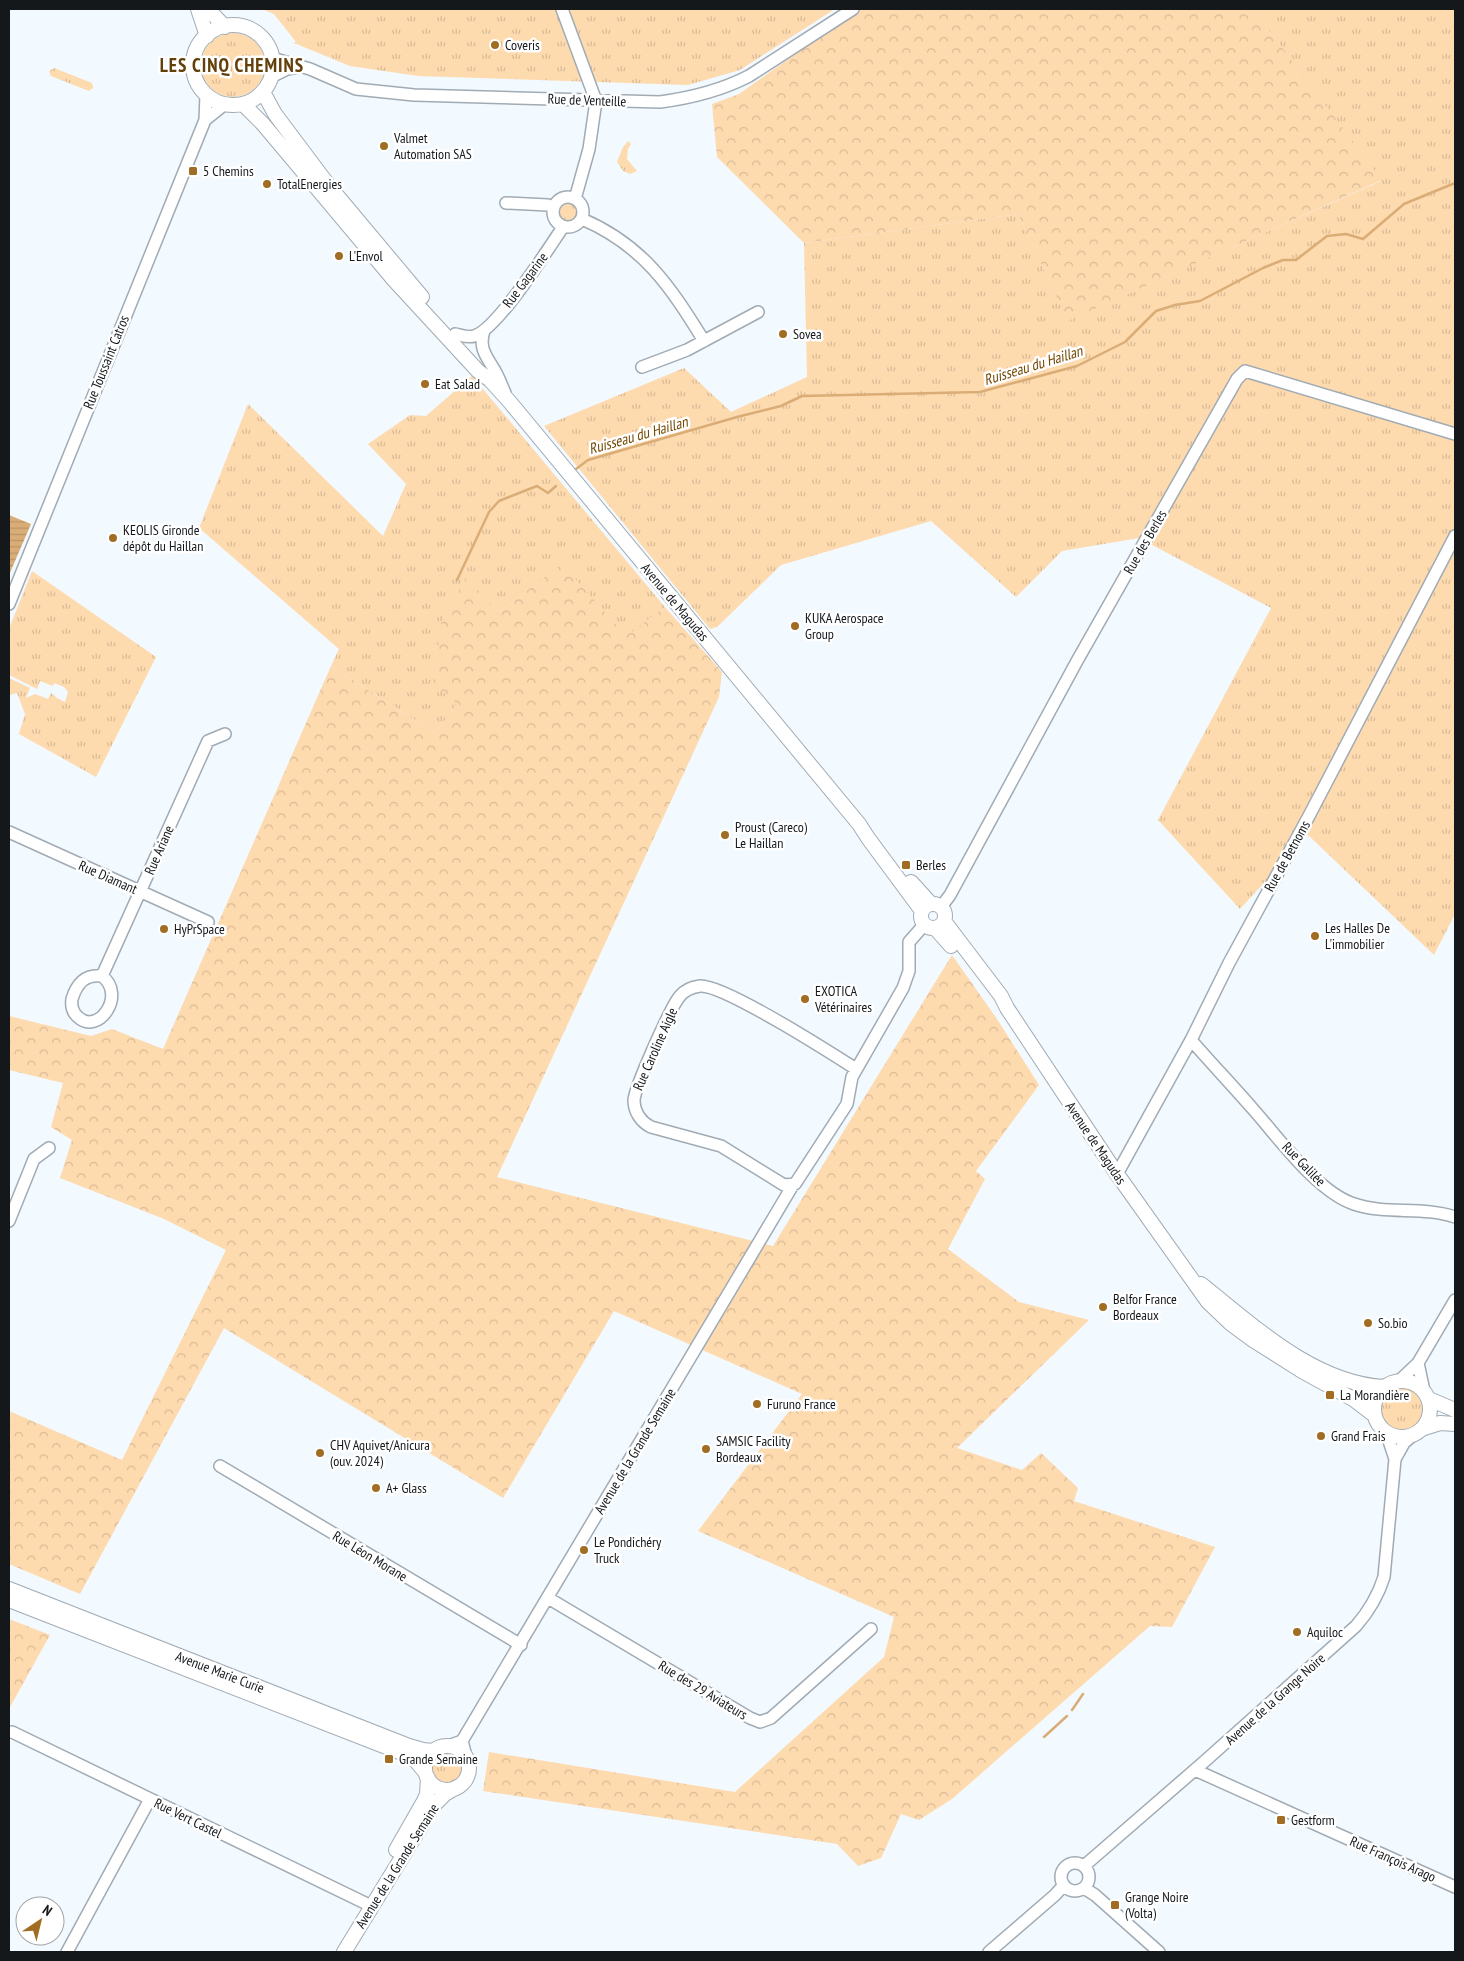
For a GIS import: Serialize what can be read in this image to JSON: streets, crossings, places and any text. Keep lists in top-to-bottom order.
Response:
{
  "streets": {
    "main road": ["Avenue de Magudas", "Avenue de la Grande Semaine", "Avenue Marie Curie"],
    "street": [
      "Rue de Venteille",
      "Rue Gagarine",
      "Rue Toussaint Catros",
      "Rue des Berles",
      "Rue Ariane",
      "Rue de Betnoms",
      "Rue Diamant",
      "Rue Caroline Aigle",
      "Rue Galilée",
      "Rue Léon Morane",
      "Rue des 29 Aviateurs",
      "Avenue de la Grange Noire",
      "Rue Vert Castel",
      "Rue François Arago"
    ]
  },
  "crossings": [
    ["Rue de Venteille", "Rue Toussaint Catros"],
    ["Rue de Venteille", "Avenue de Magudas"],
    ["Rue Toussaint Catros", "Avenue de Magudas"],
    ["Rue des Berles", "Avenue de Magudas"],
    ["Avenue de Magudas", "Rue de Betnoms"],
    ["Avenue de Magudas", "Avenue de la Grange Noire"],
    ["Rue Ariane", "Rue Diamant"],
    ["Rue de Betnoms", "Rue Galilée"],
    ["Rue Caroline Aigle", "Avenue de la Grande Semaine"],
    ["Avenue de la Grande Semaine", "Rue Léon Morane"],
    ["Avenue de la Grande Semaine", "Avenue Marie Curie"],
    ["Avenue de la Grande Semaine", "Rue des 29 Aviateurs"],
    ["Avenue de la Grande Semaine", "Rue Vert Castel"],
    ["Avenue de la Grange Noire", "Rue François Arago"]
  ],
  "districts": ["LES CINQ CHEMINS"],
  "water": ["Ruisseau du Haillan"],
  "places": {
    "other": [
      "Coveris",
      "Valmet Automation SAS",
      "TotalEnergies",
      "L'Envol",
      "Sovea",
      "Eat Salad",
      "KEOLIS Gironde dépôt du Haillan",
      "KUKA Aerospace Group",
      "Proust (Careco) Le Haillan",
      "HyPrSpace",
      "Les Halles De L'immobilier",
      "EXOTICA Vétérinaires",
      "Belfor France Bordeaux",
      "So.bio",
      "Furuno France",
      "Grand Frais",
      "SAMSIC Facility Bordeaux",
      "CHV Aquivet/Anicura (ouv. 2024)",
      "A+ Glass",
      "Le Pondichéry Truck",
      "Aquiloc"
    ],
    "transit": [
      "5 Chemins",
      "Berles",
      "La Morandière",
      "Grande Semaine",
      "Gestform",
      "Grange Noire (Volta)"
    ]
  },
  "north": "top right"
}
